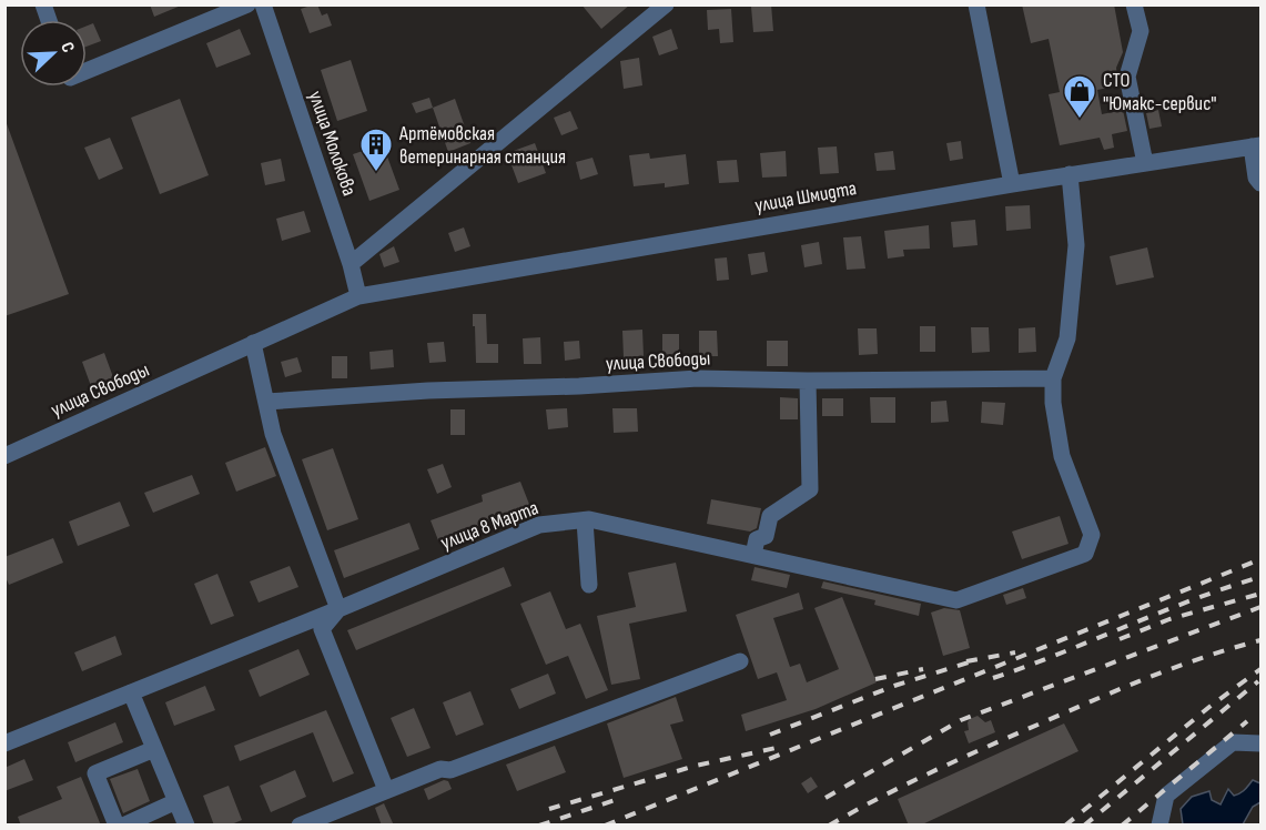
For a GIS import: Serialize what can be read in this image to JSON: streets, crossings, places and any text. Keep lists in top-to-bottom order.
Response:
{
  "streets": {
    "street": [
      "улица Молокова",
      "улица Шмидта",
      "улица Свободы",
      "улица 8 Марта"
    ]
  },
  "crossings": [
    ["улица Молокова", "улица Шмидта"],
    ["улица Молокова", "улица Свободы"],
    ["улица Шмидта", "улица Свободы"],
    ["улица Свободы", "улица 8 Марта"]
  ],
  "places": {
    "shop": ["СТО \"Юмакс-сервис\""],
    "building": ["Артёмовская ветеринарная станция"]
  },
  "north": "top right"
}
